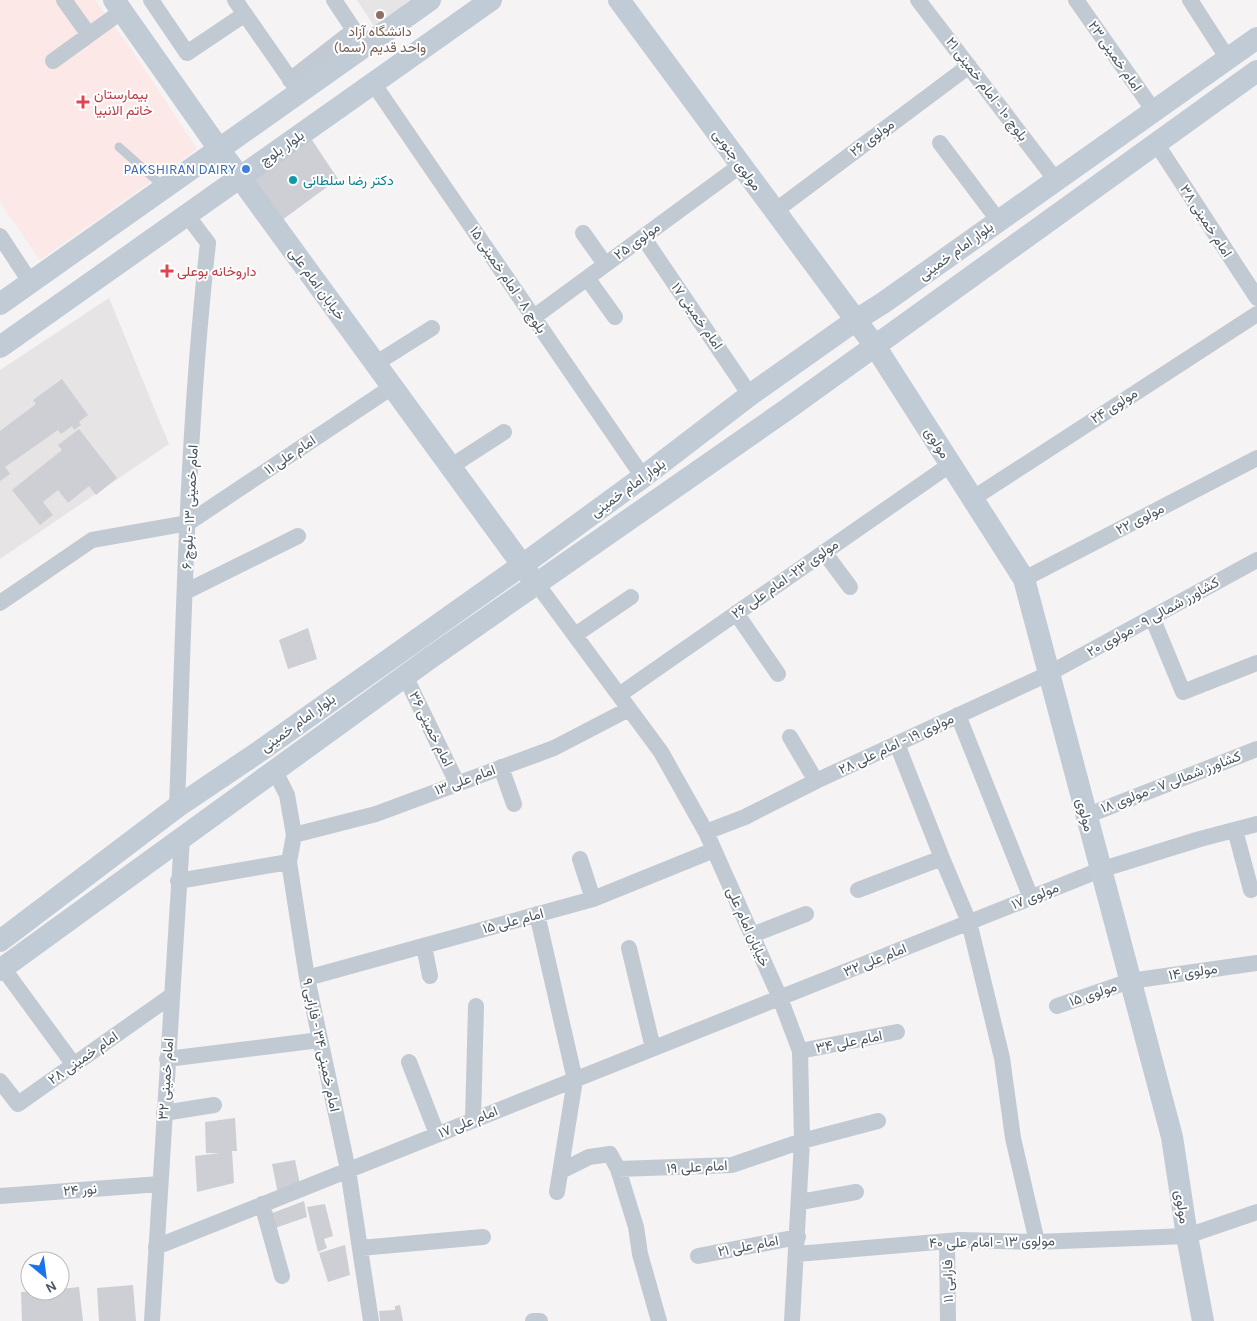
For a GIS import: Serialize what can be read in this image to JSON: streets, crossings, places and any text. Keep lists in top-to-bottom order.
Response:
{
  "streets": {
    "main road": [
      "بلوار بلوچ",
      "مولوی جنوبی",
      "بلوار امام خمینی",
      "خیابان امام علی",
      "مولوی"
    ],
    "street": [
      "امام خمینی ۲۳",
      "بلوچ ۱۰ - امام خمینی ۲۱",
      "مولوی ۲۶",
      "امام خمینی ۳۸",
      "مولوی ۲۵",
      "بلوچ ۸ - امام خمینی ۱۵",
      "امام خمینی ۱۷",
      "مولوی ۲۴",
      "امام علی ۱۱",
      "امام خمینی ۱۳ - بلوچ ۶",
      "مولوی ۲۲",
      "مولوی ۲۳- امام علی ۲۶",
      "کشاورز شمالی ۹ - مولوی ۲۰",
      "امام خمینی ۳۶",
      "مولوی ۱۹ - امام علی ۲۸",
      "امام علی ۱۳",
      "کشاورز شمالی ۷ - مولوی ۱۸",
      "مولوی ۱۷",
      "امام علی ۱۵",
      "امام علی ۳۲",
      "مولوی ۱۴",
      "مولوی ۱۵",
      "امام علی ۳۴",
      "امام خمینی ۳۴ - فارابی ۹",
      "امام خمینی ۲۸",
      "امام خمینی ۳۲",
      "امام علی ۱۷",
      "امام علی ۱۹",
      "نور ۲۴",
      "مولوی ۱۳ - امام علی ۴۰",
      "امام علی ۲۱",
      "فارابی ۱۱"
    ]
  },
  "crossings": [
    ["امام خمینی ۲۳", "بلوار امام خمینی"],
    ["بلوچ ۱۰ - امام خمینی ۲۱", "مولوی ۲۶"],
    ["بلوچ ۱۰ - امام خمینی ۲۱", "بلوار امام خمینی"],
    ["مولوی ۲۶", "مولوی جنوبی"],
    ["بلوار بلوچ", "بلوچ ۸ - امام خمینی ۱۵"],
    ["بلوار بلوچ", "خیابان امام علی"],
    ["بلوار بلوچ", "امام خمینی ۱۳ - بلوچ ۶"],
    ["مولوی جنوبی", "مولوی ۲۵"],
    ["مولوی جنوبی", "بلوار امام خمینی"],
    ["مولوی جنوبی", "مولوی"],
    ["امام خمینی ۳۸", "بلوار امام خمینی"],
    ["مولوی ۲۵", "بلوچ ۸ - امام خمینی ۱۵"],
    ["مولوی ۲۵", "امام خمینی ۱۷"],
    ["بلوار امام خمینی", "بلوچ ۸ - امام خمینی ۱۵"],
    ["بلوار امام خمینی", "خیابان امام علی"],
    ["بلوار امام خمینی", "امام خمینی ۱۷"],
    ["بلوار امام خمینی", "مولوی"],
    ["بلوار امام خمینی", "امام خمینی ۱۳ - بلوچ ۶"],
    ["بلوار امام خمینی", "امام خمینی ۳۶"],
    ["بلوار امام خمینی", "امام خمینی ۳۴ - فارابی ۹"],
    ["بلوار امام خمینی", "امام خمینی ۳۲"],
    ["خیابان امام علی", "امام علی ۱۱"],
    ["خیابان امام علی", "مولوی ۲۳- امام علی ۲۶"],
    ["خیابان امام علی", "مولوی ۱۹ - امام علی ۲۸"],
    ["خیابان امام علی", "امام علی ۱۳"],
    ["خیابان امام علی", "امام علی ۱۵"],
    ["خیابان امام علی", "امام علی ۳۲"],
    ["خیابان امام علی", "امام علی ۳۴"],
    ["خیابان امام علی", "امام علی ۱۷"],
    ["خیابان امام علی", "امام علی ۱۹"],
    ["خیابان امام علی", "مولوی ۱۳ - امام علی ۴۰"],
    ["خیابان امام علی", "امام علی ۲۱"],
    ["مولوی ۲۴", "مولوی"],
    ["مولوی", "مولوی ۲۲"],
    ["مولوی", "مولوی ۲۳- امام علی ۲۶"],
    ["مولوی", "کشاورز شمالی ۹ - مولوی ۲۰"],
    ["مولوی", "مولوی ۱۹ - امام علی ۲۸"],
    ["مولوی", "کشاورز شمالی ۷ - مولوی ۱۸"],
    ["مولوی", "مولوی ۱۷"],
    ["مولوی", "مولوی ۱۴"],
    ["مولوی", "مولوی ۱۵"],
    ["مولوی", "مولوی ۱۳ - امام علی ۴۰"],
    ["امام علی ۱۱", "امام خمینی ۱۳ - بلوچ ۶"],
    ["کشاورز شمالی ۹ - مولوی ۲۰", "مولوی ۱۹ - امام علی ۲۸"],
    ["امام خمینی ۳۶", "امام علی ۱۳"],
    ["امام علی ۱۳", "امام خمینی ۳۴ - فارابی ۹"],
    ["مولوی ۱۷", "امام علی ۳۲"],
    ["امام علی ۱۵", "امام خمینی ۳۴ - فارابی ۹"],
    ["امام علی ۳۲", "امام علی ۱۷"],
    ["مولوی ۱۴", "مولوی ۱۵"],
    ["امام خمینی ۳۴ - فارابی ۹", "امام علی ۱۷"],
    ["امام خمینی ۲۸", "امام خمینی ۳۲"],
    ["امام خمینی ۳۲", "امام علی ۱۷"],
    ["امام خمینی ۳۲", "نور ۲۴"],
    ["مولوی ۱۳ - امام علی ۴۰", "فارابی ۱۱"]
  ],
  "places": {
    "other": ["دانشگاه آزاد واحد قدیم (سما)", "PAKSHIRAN DAIRY", "دکتر رضا سلطانی"],
    "health": ["بیمارستان خاتم الانبیا", "داروخانه بوعلی"]
  },
  "north": "bottom right"
}
